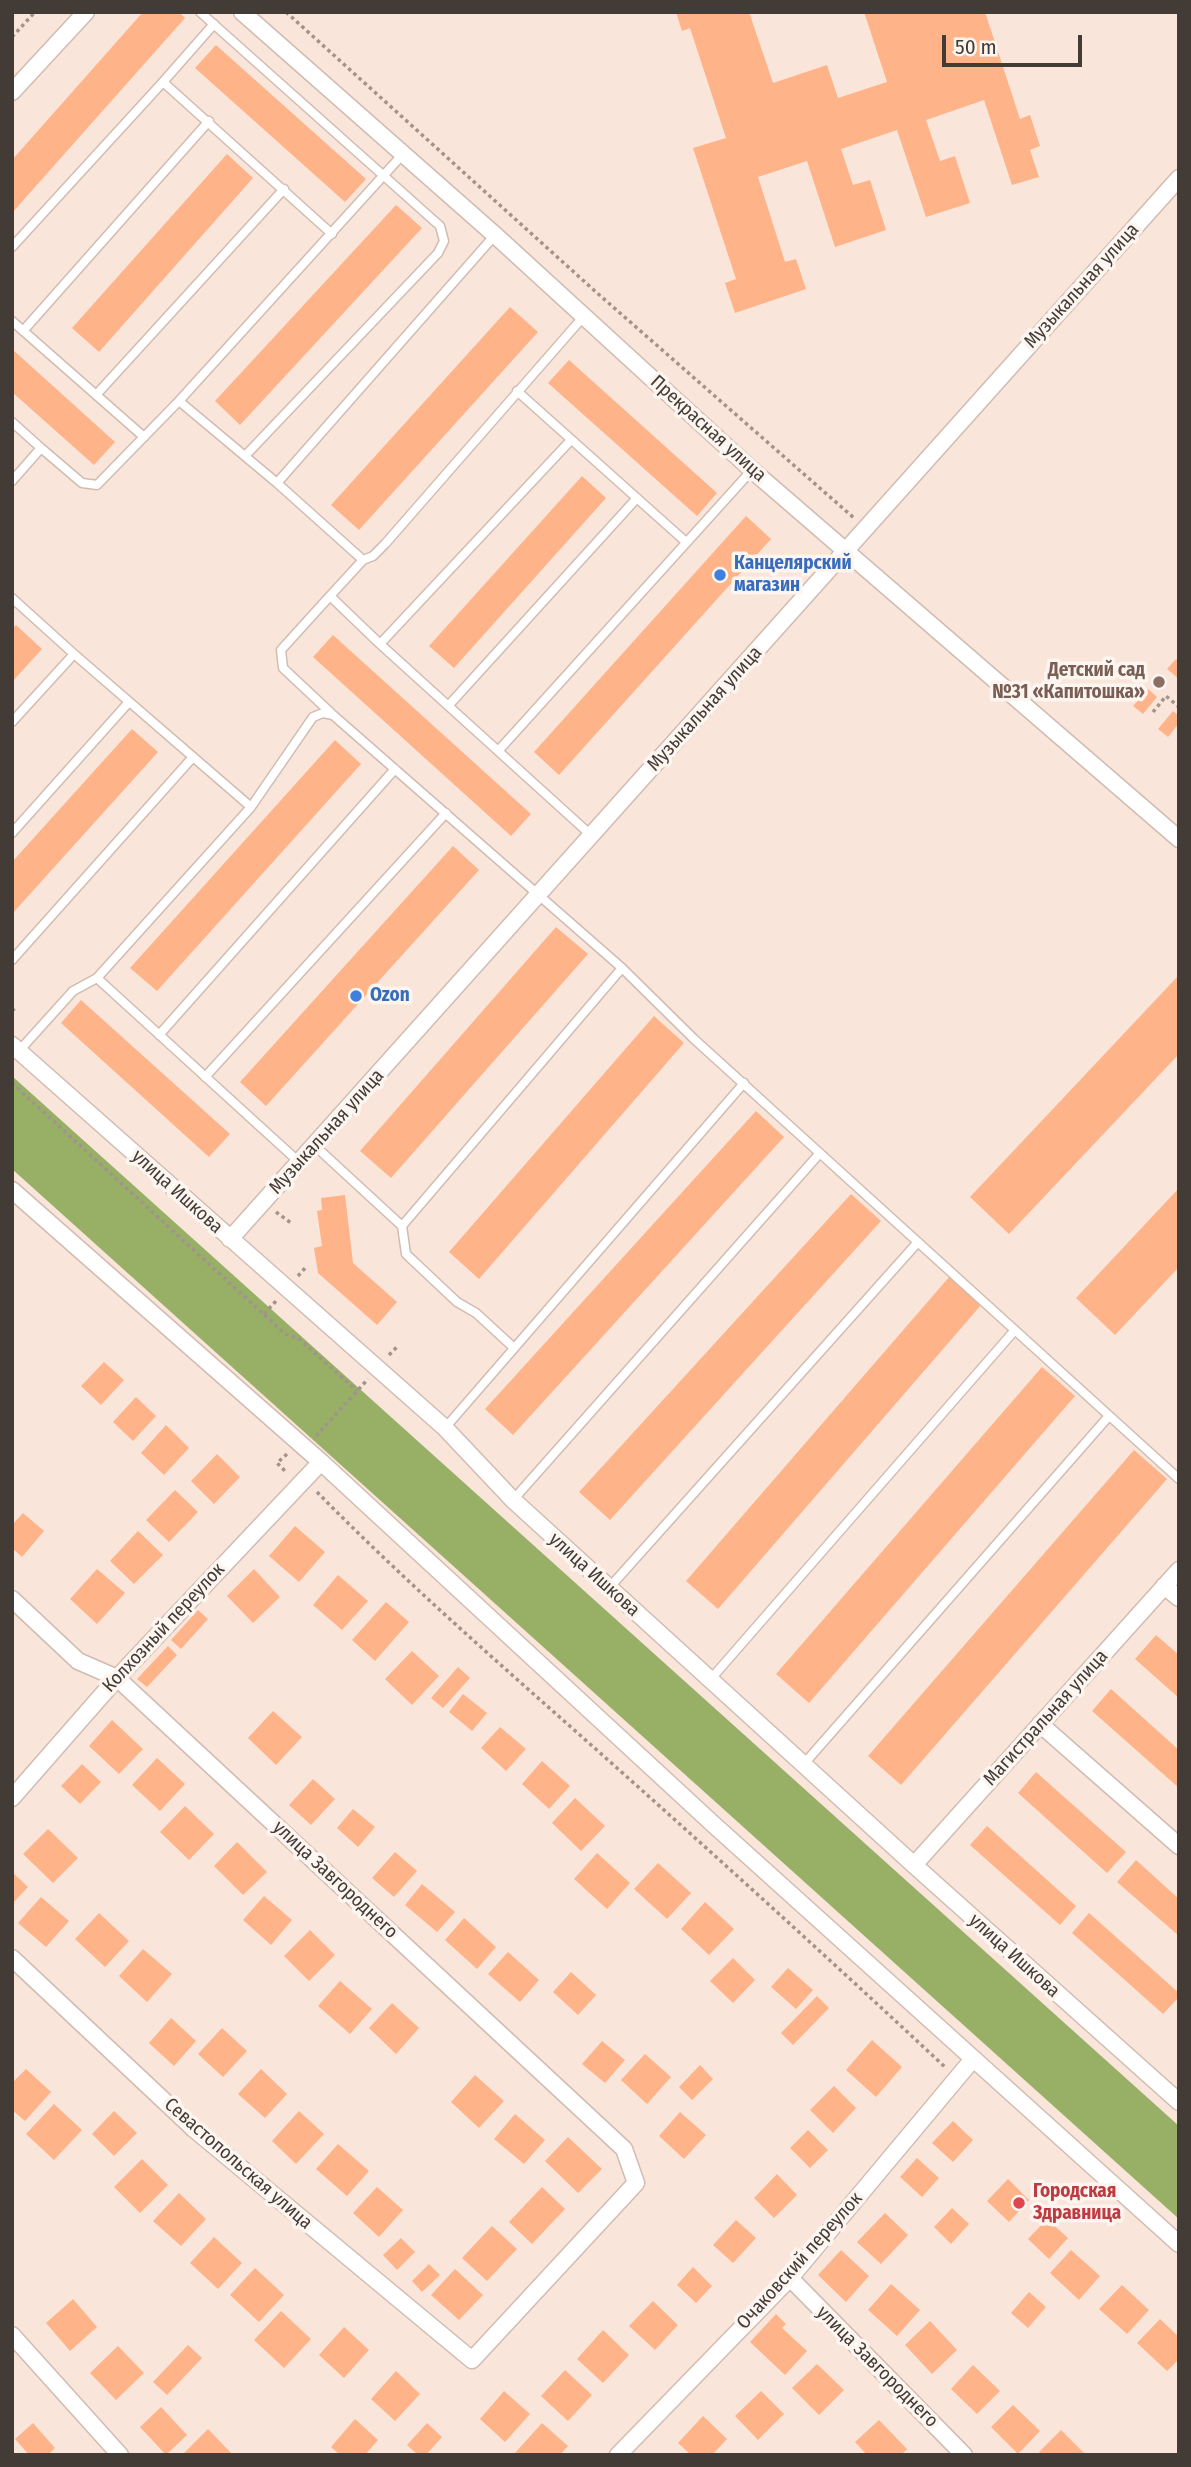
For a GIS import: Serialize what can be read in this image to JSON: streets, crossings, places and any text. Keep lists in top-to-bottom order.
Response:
{
  "streets": {
    "street": [
      "Музыкальная улица",
      "Прекрасная улица",
      "улица Ишкова",
      "Колхозный переулок",
      "Магистральная улица",
      "улица Завгороднего",
      "Севастопольская улица",
      "Очаковский переулок"
    ]
  },
  "crossings": [
    ["Музыкальная улица", "Прекрасная улица"],
    ["Музыкальная улица", "улица Ишкова"],
    ["улица Ишкова", "Магистральная улица"],
    ["Колхозный переулок", "улица Завгороднего"],
    ["улица Завгороднего", "Севастопольская улица"],
    ["улица Завгороднего", "Очаковский переулок"]
  ],
  "places": [
    "Канцелярский магазин",
    "Детский сад №31 «Капитошка»",
    "Ozon",
    "Городская Здравница"
  ],
  "scale_bar": "50 m"
}
